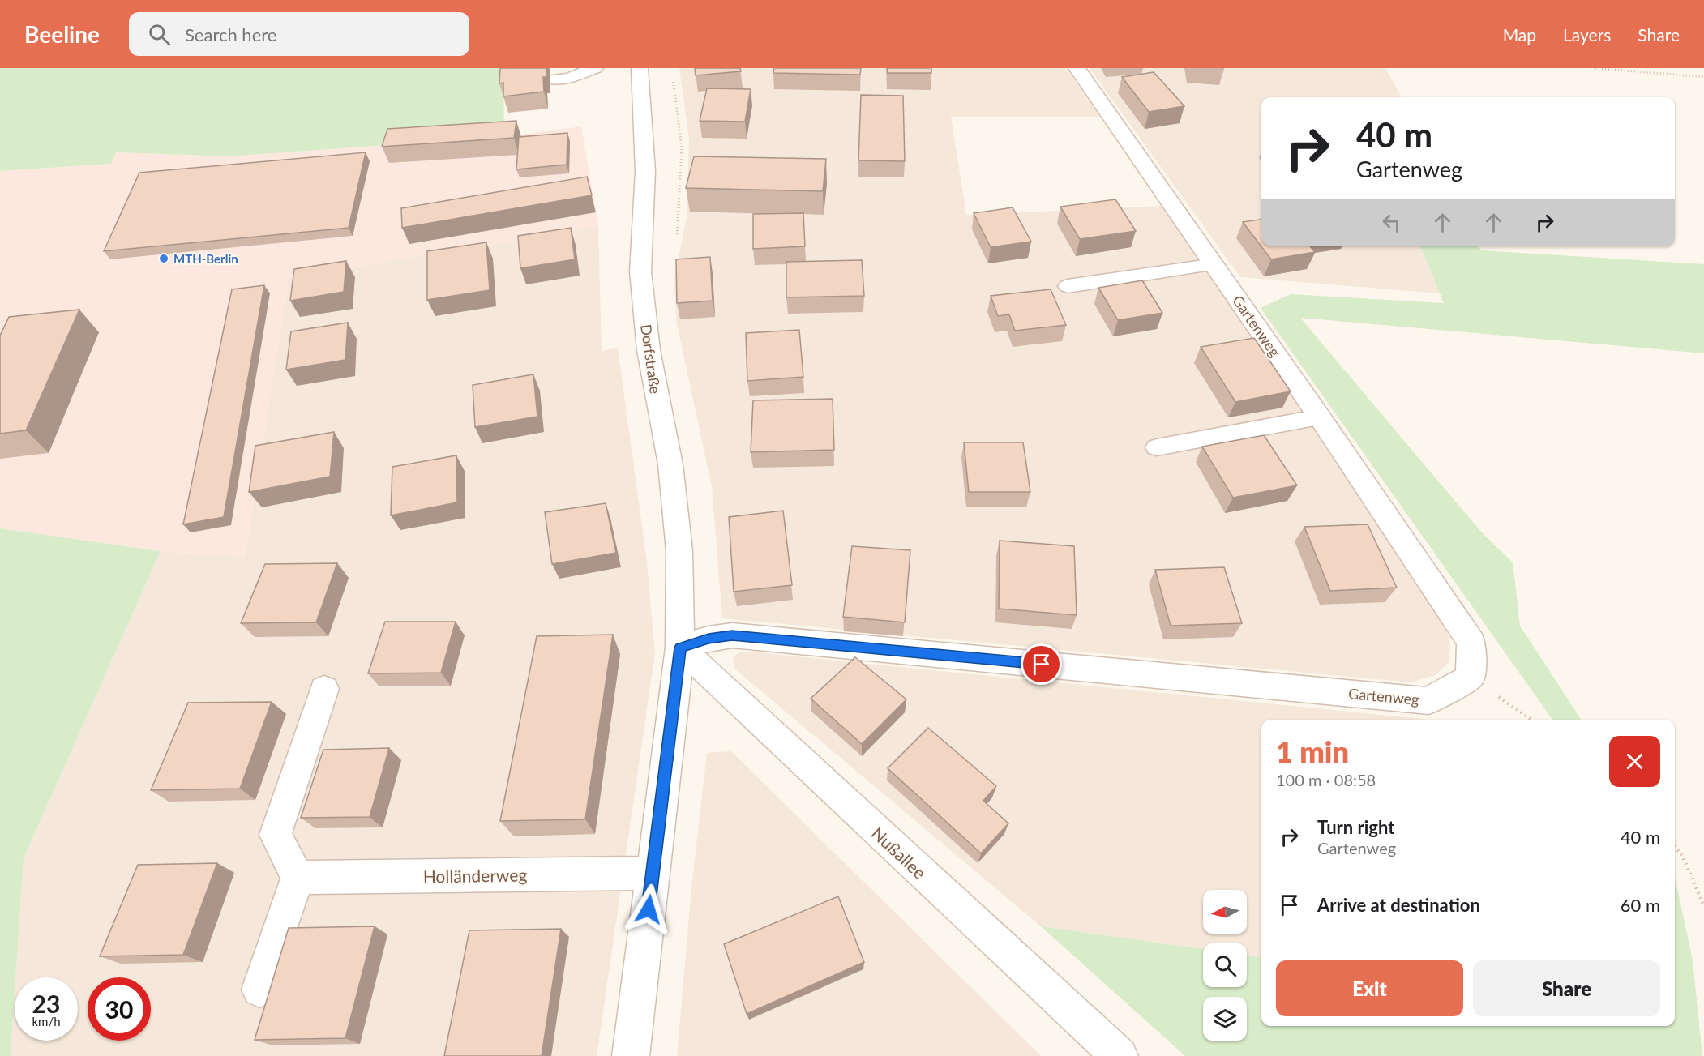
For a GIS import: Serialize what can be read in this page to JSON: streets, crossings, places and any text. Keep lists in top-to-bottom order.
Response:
{
  "streets": {
    "street": [
      "Gartenweg",
      "Dorfstraße",
      "Nußallee",
      "Holländerweg"
    ]
  },
  "crossings": [
    ["Gartenweg", "Dorfstraße"],
    ["Gartenweg", "Nußallee"],
    ["Dorfstraße", "Nußallee"],
    ["Dorfstraße", "Holländerweg"]
  ],
  "places": ["MTH-Berlin"],
  "north": "left",
  "page": {
    "header": "Beeline",
    "search": "Search here",
    "nav": ["Map", "Layers", "Share"],
    "turn": ["40 m", "Gartenweg"],
    "heading": ["1 min", "100 m · 08:58"],
    "list": [
      {
        "name": "Turn right",
        "note": "Gartenweg",
        "value": "40 m"
      },
      {
        "name": "Arrive at destination",
        "value": "60 m"
      }
    ],
    "buttons": ["Exit", "Share"],
    "speed": "23 km/h",
    "limit": "30"
  }
}
